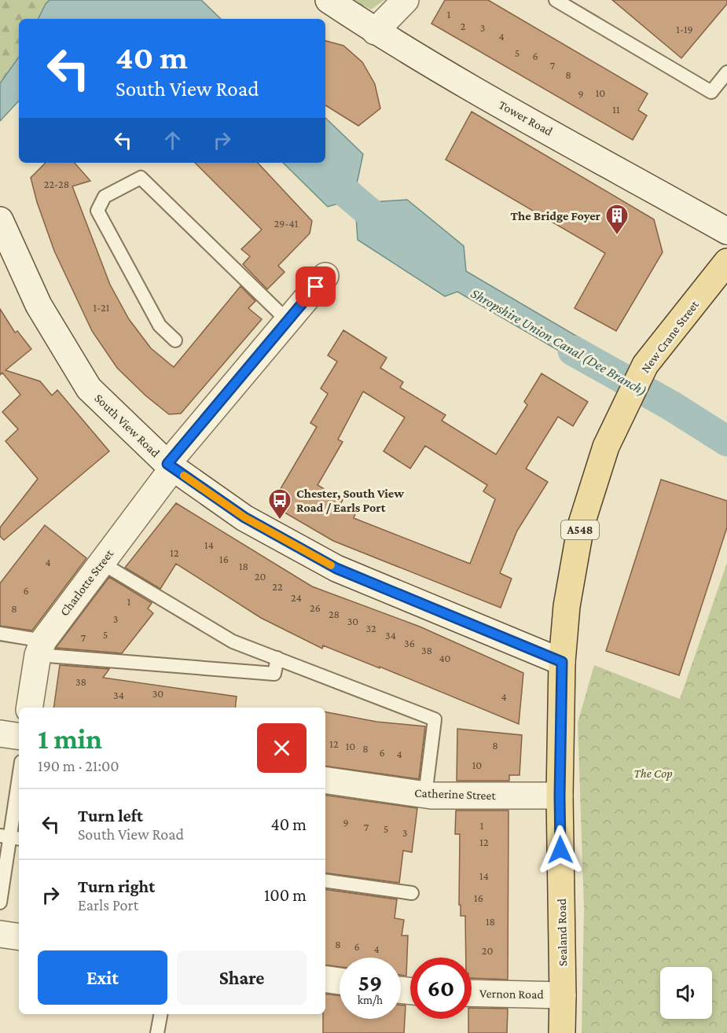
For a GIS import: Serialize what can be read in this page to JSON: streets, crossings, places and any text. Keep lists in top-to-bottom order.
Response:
{
  "streets": {
    "main road": ["New Crane Street", "A548", "Sealand Road"],
    "street": [
      "Tower Road",
      "South View Road",
      "Charlotte Street",
      "Catherine Street",
      "Vernon Road"
    ]
  },
  "crossings": [
    ["New Crane Street", "South View Road"],
    ["New Crane Street", "Sealand Road"],
    ["South View Road", "Charlotte Street"],
    ["South View Road", "Sealand Road"],
    ["Catherine Street", "Sealand Road"],
    ["Sealand Road", "Vernon Road"]
  ],
  "water": ["Shropshire Union Canal (Dee Branch)"],
  "parks": ["The Cop"],
  "places": {
    "building": ["The Bridge Foyer"],
    "bus stop": ["Chester, South View Road / Earls Port"]
  },
  "house_numbers": [
    "1",
    "2",
    "3",
    "1-19",
    "4",
    "5",
    "6",
    "7",
    "8",
    "10",
    "9",
    "11",
    "22-28",
    "29-41",
    "1-21",
    "14",
    "12",
    "16",
    "4",
    "18",
    "20",
    "22",
    "6",
    "24",
    "1",
    "26",
    "8",
    "28",
    "3",
    "30",
    "32",
    "5",
    "34",
    "7",
    "36",
    "38",
    "40",
    "38",
    "30",
    "34",
    "4",
    "12",
    "8",
    "10",
    "8",
    "6",
    "4",
    "10",
    "9",
    "1",
    "7",
    "5",
    "3",
    "12",
    "14",
    "16",
    "18",
    "8",
    "6",
    "4",
    "20"
  ],
  "page": {
    "turn": ["40 m", "South View Road"],
    "heading": ["1 min", "190 m · 21:00"],
    "list": [
      {
        "name": "Turn left",
        "note": "South View Road",
        "value": "40 m"
      },
      {
        "name": "Turn right",
        "note": "Earls Port",
        "value": "100 m"
      }
    ],
    "buttons": ["Exit", "Share"],
    "speed": "59 km/h",
    "limit": "60"
  }
}
